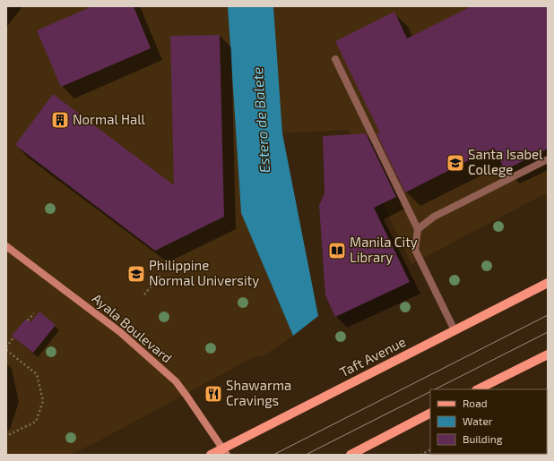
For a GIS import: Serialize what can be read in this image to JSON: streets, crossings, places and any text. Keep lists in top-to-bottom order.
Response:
{
  "streets": {
    "main road": ["Ayala Boulevard", "Taft Avenue"]
  },
  "crossings": [
    ["Ayala Boulevard", "Taft Avenue"]
  ],
  "water": ["Estero de Balete"],
  "places": {
    "building": ["Normal Hall"],
    "school or university": ["Santa Isabel College", "Philippine Normal University"],
    "library": ["Manila City Library"],
    "restaurant": ["Shawarma Cravings"]
  },
  "legend": ["Road", "Water", "Building"]
}
